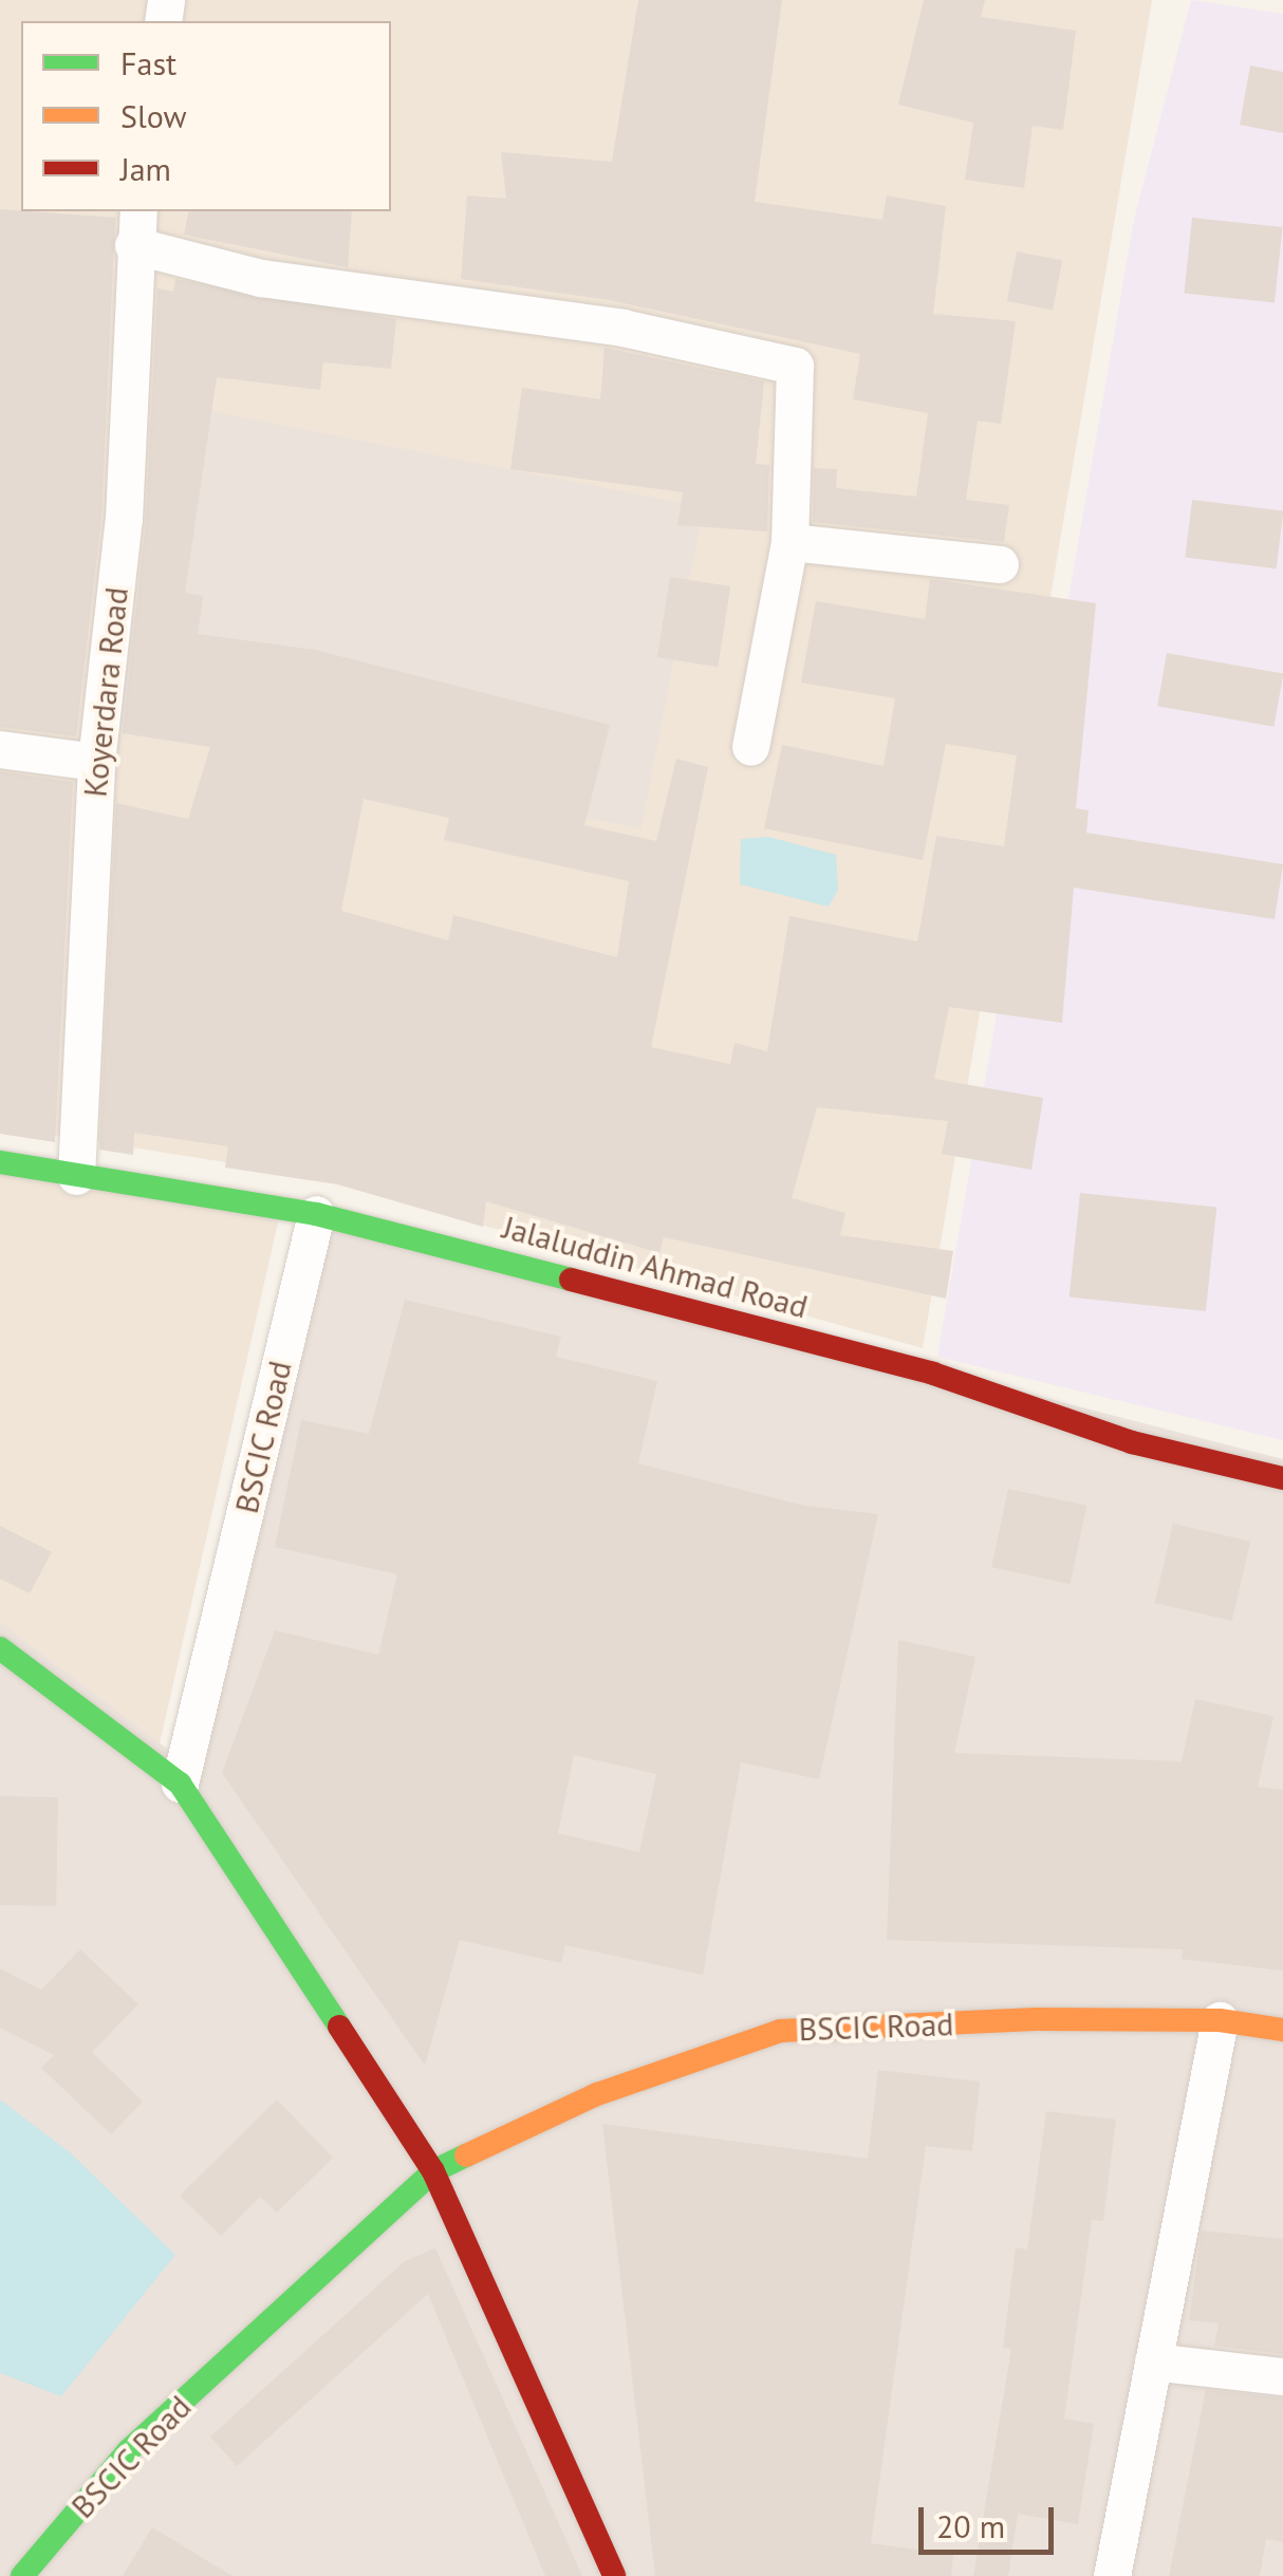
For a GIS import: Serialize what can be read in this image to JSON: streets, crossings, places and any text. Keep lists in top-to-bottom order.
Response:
{
  "streets": {
    "street": ["Koyerdara Road", "Jalaluddin Ahmad Road", "BSCIC Road"]
  },
  "crossings": [
    ["Koyerdara Road", "Jalaluddin Ahmad Road"],
    ["Jalaluddin Ahmad Road", "BSCIC Road"]
  ],
  "legend": ["Fast", "Slow", "Jam"],
  "scale_bar": "20 m"
}
